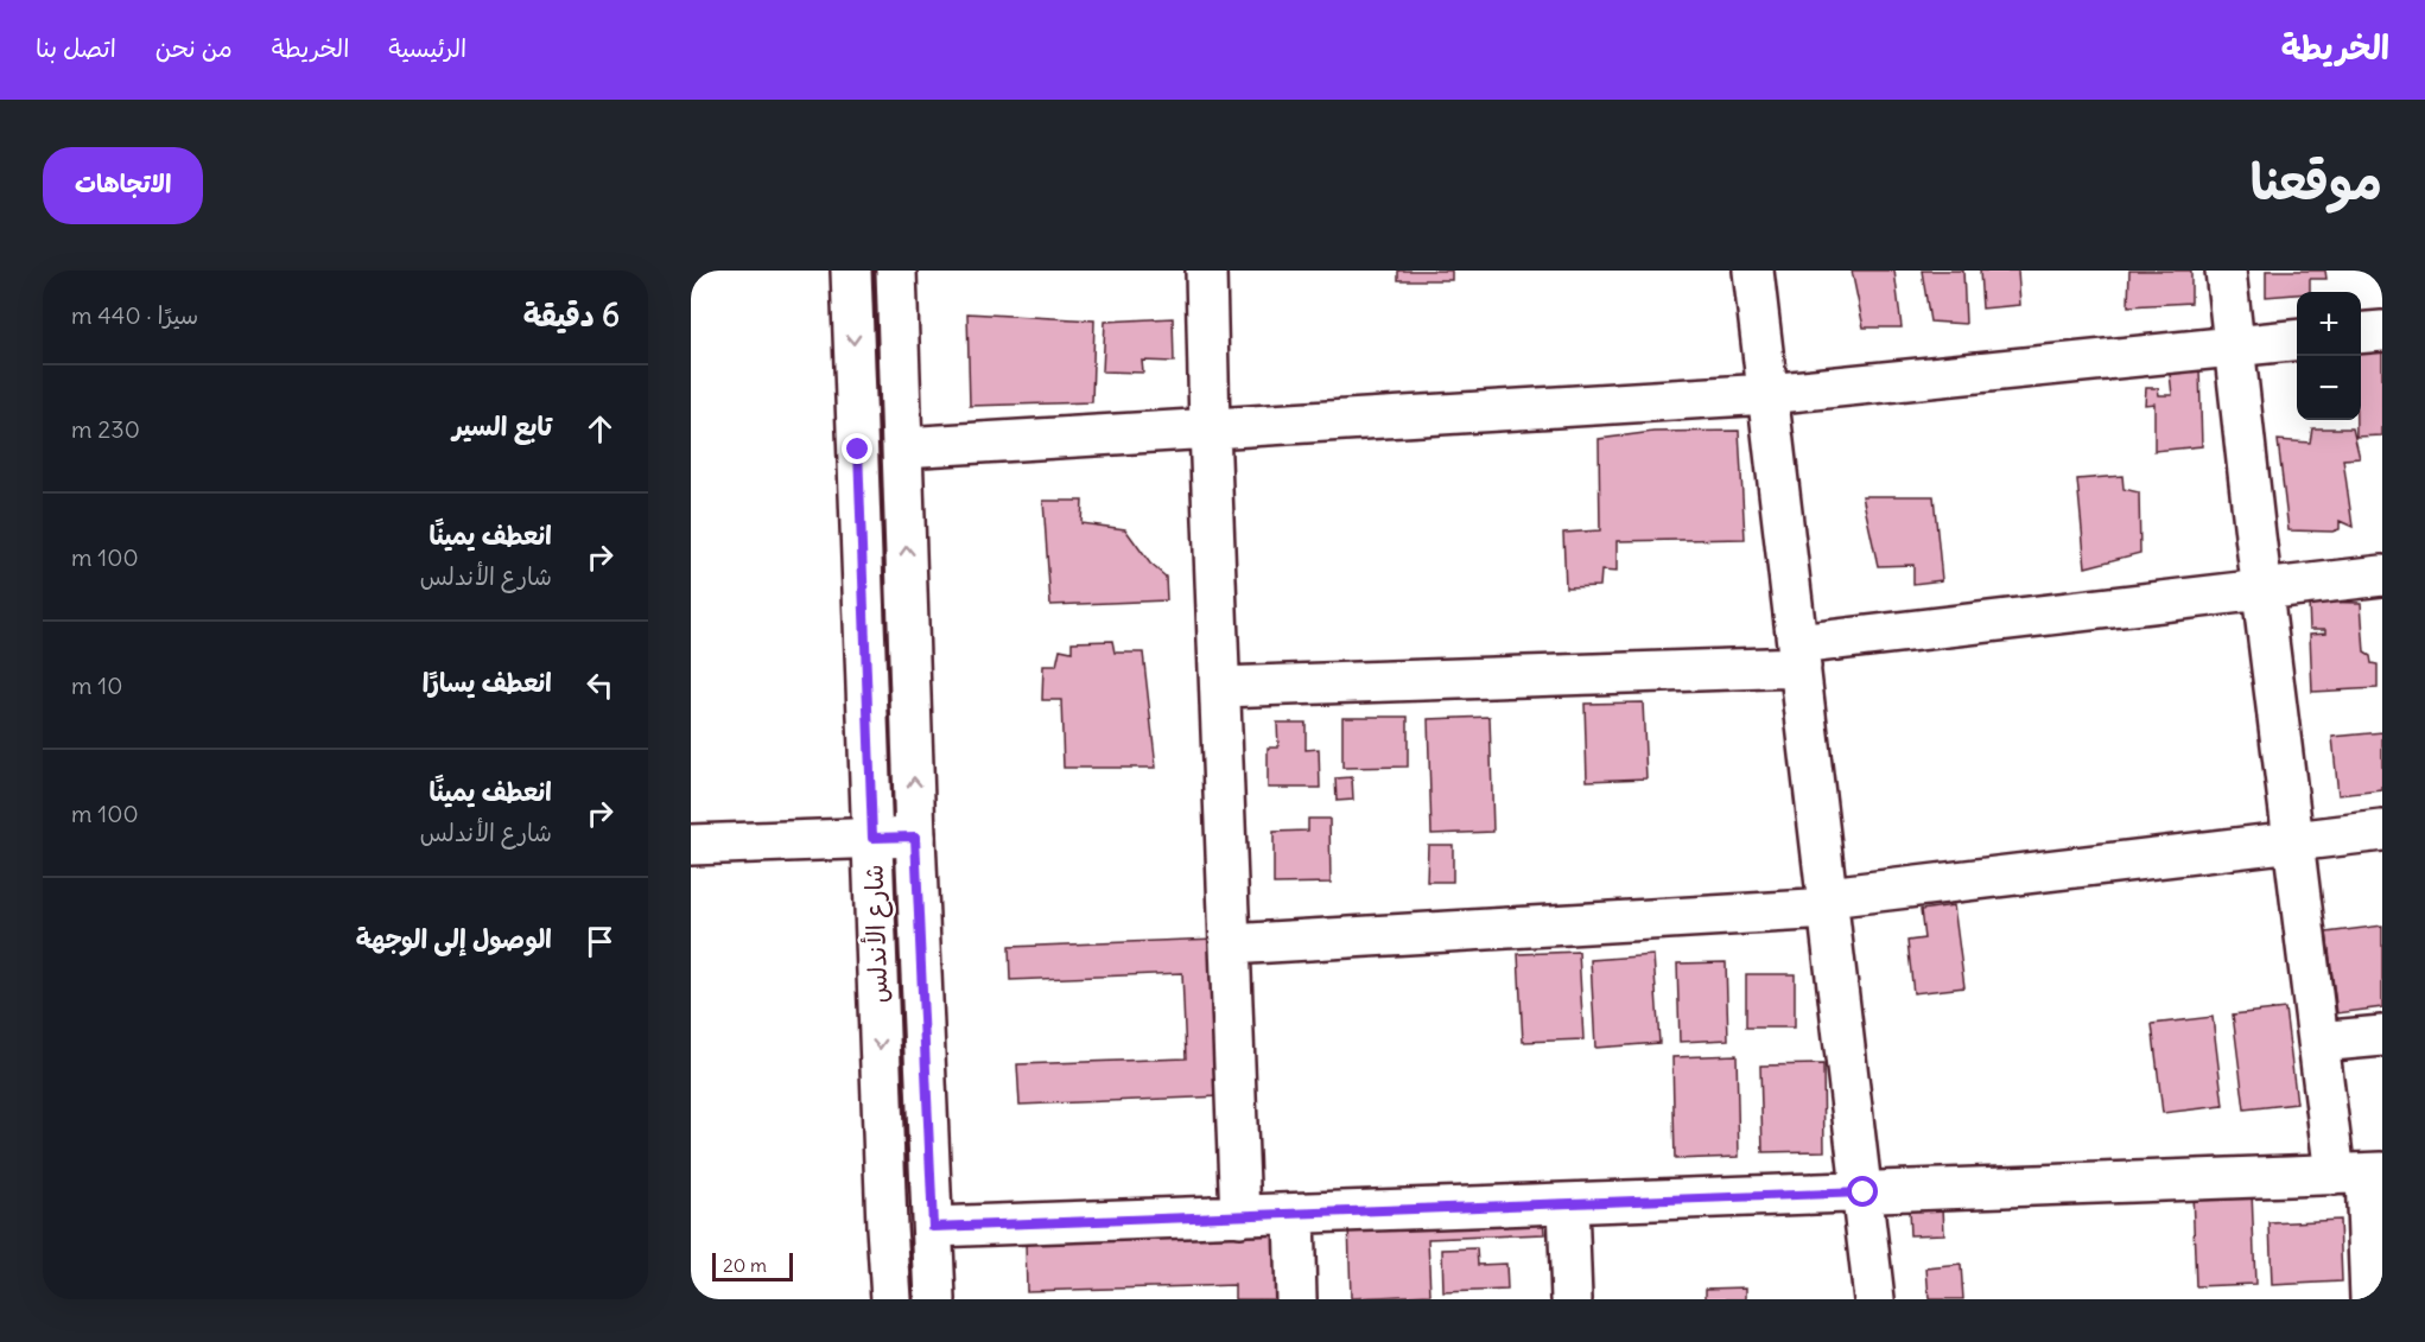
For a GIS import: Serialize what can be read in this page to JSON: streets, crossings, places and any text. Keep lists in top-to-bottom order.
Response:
{
  "streets": {
    "street": ["شارع الأندلس"]
  },
  "scale_bar": "20 m",
  "page": {
    "header": "الخريطة",
    "nav": [
      "الرئيسية",
      "الخريطة",
      "من نحن",
      "اتصل بنا"
    ],
    "title": "موقعنا",
    "buttons": "الاتجاهات",
    "heading": ["6 دقيقة", "سيرًا · 440 m"],
    "map_buttons": ["+", "−"],
    "list": [
      ["تابع السير", "230 m"],
      ["انعطف يمينًا", "شارع الأندلس", "100 m"],
      ["انعطف يسارًا", "10 m"],
      ["انعطف يمينًا", "شارع الأندلس", "100 m"],
      "الوصول إلى الوجهة"
    ],
    "scale": "20 m"
  }
}
